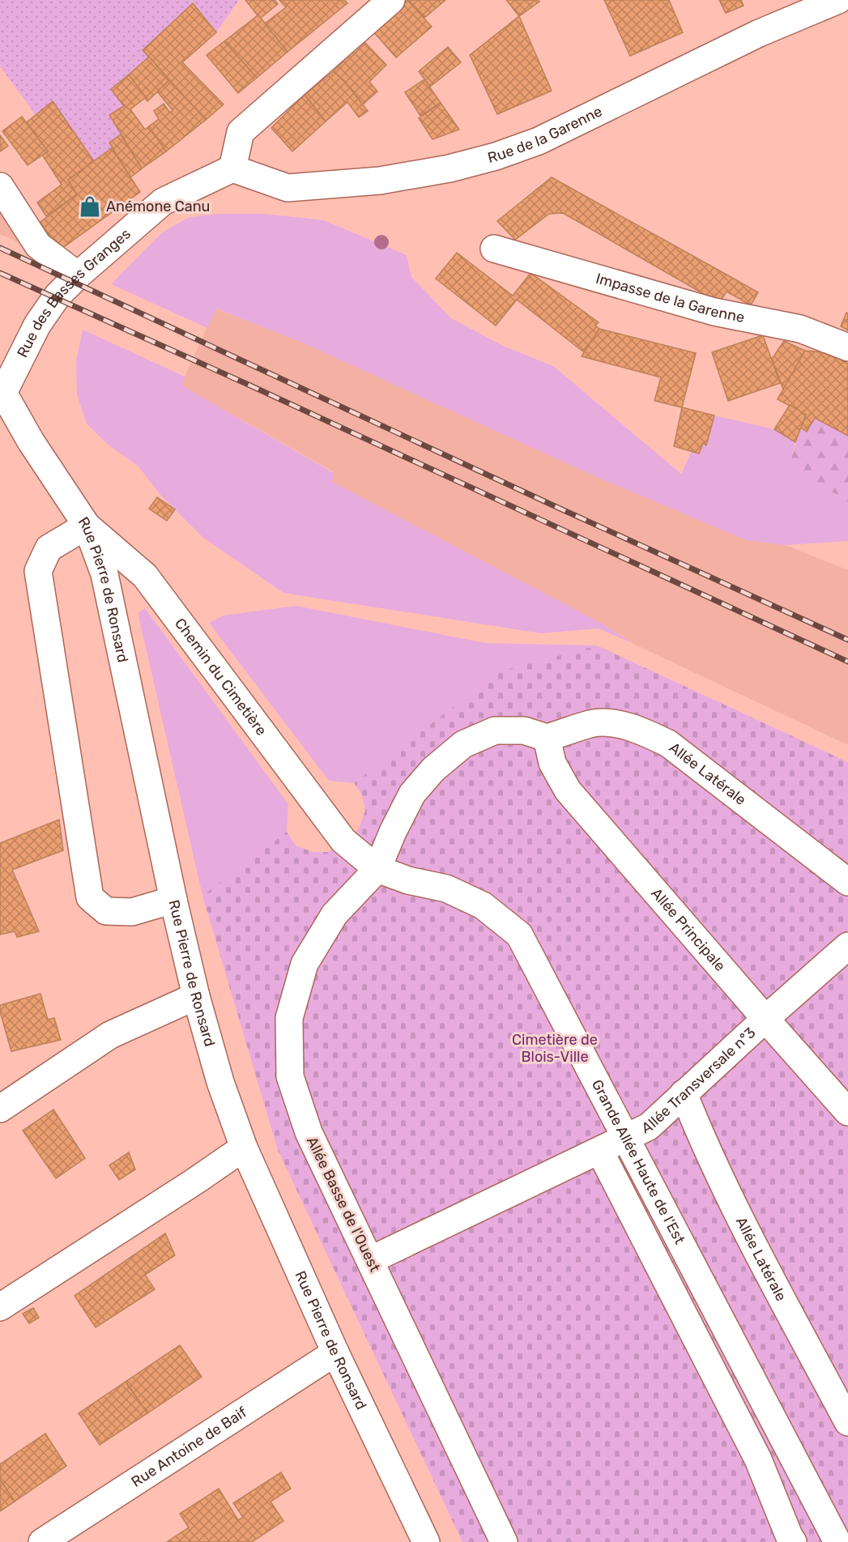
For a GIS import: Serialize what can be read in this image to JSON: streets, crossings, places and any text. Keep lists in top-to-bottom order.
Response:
{
  "streets": {
    "street": [
      "Rue de la Garenne",
      "Rue des Basses Granges",
      "Impasse de la Garenne",
      "Rue Pierre de Ronsard",
      "Chemin du Cimetière",
      "Allée Latérale",
      "Allée Principale",
      "Allée Transversale n°3",
      "Grande Allée Haute de l'Est",
      "Allée Basse de l'Ouest",
      "Rue Antoine de Baif"
    ]
  },
  "crossings": [
    ["Rue de la Garenne", "Rue des Basses Granges"],
    ["Rue des Basses Granges", "Rue Pierre de Ronsard"],
    ["Rue Pierre de Ronsard", "Chemin du Cimetière"],
    ["Rue Pierre de Ronsard", "Rue Antoine de Baif"],
    ["Chemin du Cimetière", "Grande Allée Haute de l'Est"],
    ["Allée Latérale", "Allée Principale"],
    ["Allée Latérale", "Allée Transversale n°3"],
    ["Allée Principale", "Allée Transversale n°3"],
    ["Allée Transversale n°3", "Grande Allée Haute de l'Est"],
    ["Allée Transversale n°3", "Allée Basse de l'Ouest"],
    ["Grande Allée Haute de l'Est", "Allée Basse de l'Ouest"]
  ],
  "parks": ["Cimetière de Blois-Ville"],
  "places": {
    "shop": ["Anémone Canu"]
  }
}
